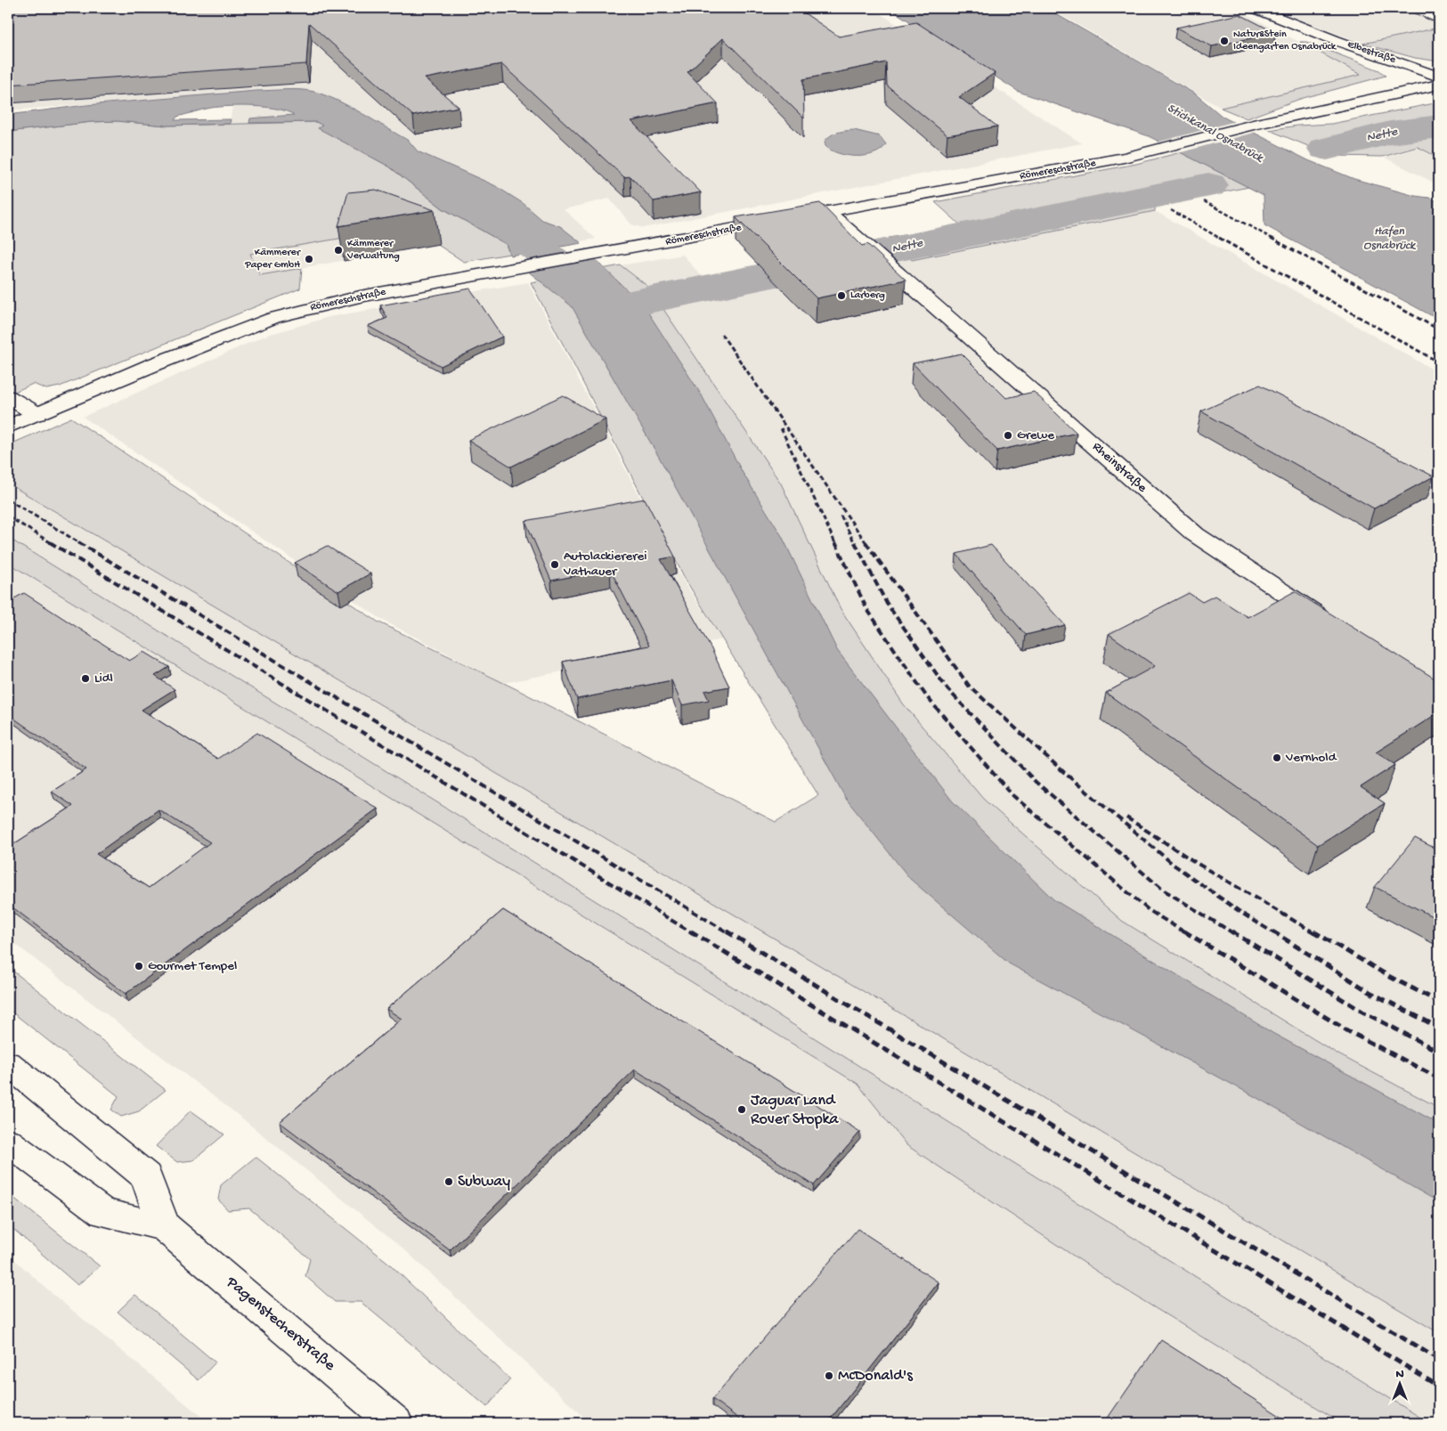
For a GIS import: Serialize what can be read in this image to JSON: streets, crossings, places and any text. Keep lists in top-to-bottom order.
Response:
{
  "streets": {
    "main road": [
      "Elbestraße",
      "Römereschstraße",
      "Rheinstraße",
      "Pagenstecherstraße"
    ]
  },
  "crossings": [
    ["Römereschstraße", "Rheinstraße"]
  ],
  "water": ["Stichkanal Osnabrück", "Nette", "Hafen Osnabrück"],
  "places": [
    "Natur&Stein Ideengarten Osnabrück",
    "Kämmerer Verwaltung",
    "Kämmerer Paper GmbH",
    "Larberg",
    "Grewe",
    "Autolackiererei Vathauer",
    "Lidl",
    "Vernhold",
    "Gourmet Tempel",
    "Jaguar Land Rover Stopka",
    "Subway",
    "McDonald's"
  ],
  "north": "top"
}
